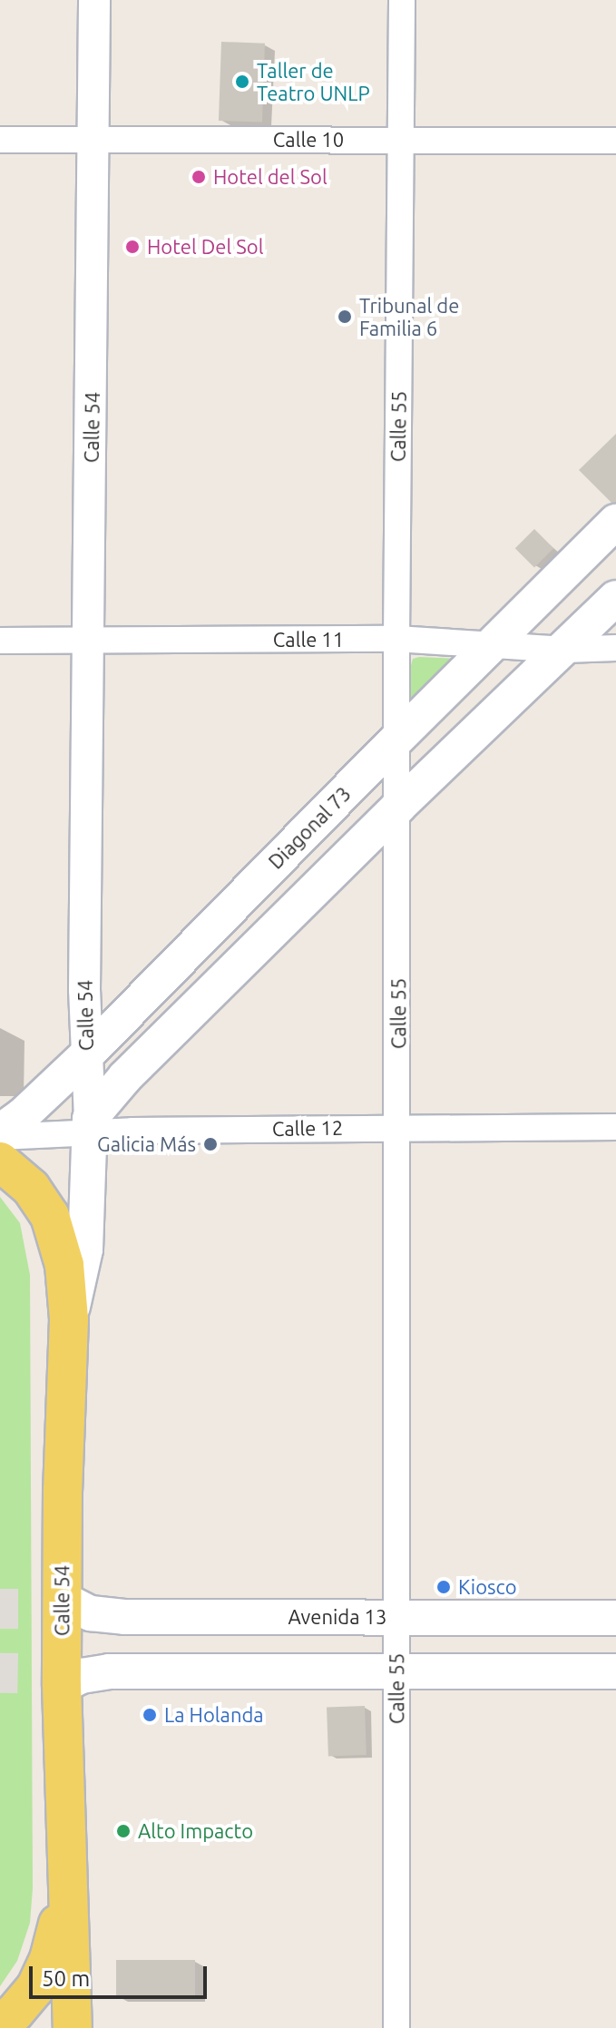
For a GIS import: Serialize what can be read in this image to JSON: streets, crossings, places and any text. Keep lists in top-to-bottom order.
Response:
{
  "streets": {
    "main road": ["Calle 54", "Diagonal 73", "Avenida 13"],
    "street": [
      "Calle 10",
      "Calle 55",
      "Calle 11",
      "Calle 12"
    ]
  },
  "crossings": [
    ["Calle 10", "Calle 55"],
    ["Calle 10", "Calle 54"],
    ["Calle 55", "Calle 11"],
    ["Calle 55", "Diagonal 73"],
    ["Calle 55", "Calle 12"],
    ["Calle 55", "Avenida 13"],
    ["Calle 54", "Calle 11"],
    ["Calle 54", "Diagonal 73"],
    ["Calle 54", "Calle 12"],
    ["Calle 54", "Avenida 13"],
    ["Calle 11", "Diagonal 73"]
  ],
  "places": [
    "Taller de Teatro UNLP",
    "Hotel del Sol",
    "Hotel Del Sol",
    "Tribunal de Familia 6",
    "Galicia Más",
    "Kiosco",
    "La Holanda",
    "Alto Impacto"
  ],
  "scale_bar": "50 m"
}
